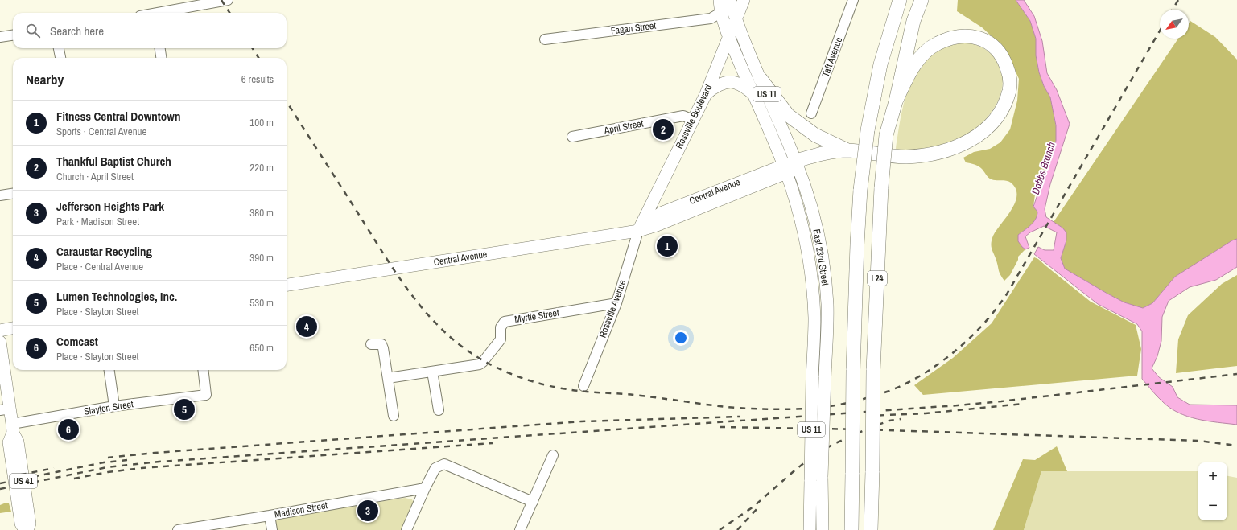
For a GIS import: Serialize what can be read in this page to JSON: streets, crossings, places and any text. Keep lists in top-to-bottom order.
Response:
{
  "streets": {
    "highway": ["I 24"],
    "main road": [
      "US 11",
      "Rossville Boulevard",
      "Central Avenue",
      "East 23rd Street",
      "US 41"
    ],
    "street": [
      "Fagan Street",
      "Taft Avenue",
      "April Street",
      "Rossville Avenue",
      "Myrtle Street",
      "Slayton Street",
      "Madison Street"
    ]
  },
  "crossings": [
    ["Fagan Street", "East 23rd Street"],
    ["Rossville Boulevard", "April Street"],
    ["Rossville Boulevard", "Central Avenue"],
    ["Rossville Boulevard", "East 23rd Street"],
    ["Rossville Boulevard", "Rossville Avenue"],
    ["Central Avenue", "East 23rd Street"],
    ["Central Avenue", "Rossville Avenue"],
    ["Rossville Avenue", "Myrtle Street"],
    ["Slayton Street", "US 41"]
  ],
  "water": ["Dobbs Branch"],
  "north": "bottom left",
  "page": {
    "search": "Search here",
    "heading": ["Nearby", "6 results"],
    "list": [
      {
        "mark": "1",
        "name": "Fitness Central Downtown",
        "note": "Sports · Central Avenue",
        "value": "100 m"
      },
      {
        "mark": "2",
        "name": "Thankful Baptist Church",
        "note": "Church · April Street",
        "value": "220 m"
      },
      {
        "mark": "3",
        "name": "Jefferson Heights Park",
        "note": "Park · Madison Street",
        "value": "380 m"
      },
      {
        "mark": "4",
        "name": "Caraustar Recycling",
        "note": "Place · Central Avenue",
        "value": "390 m"
      },
      {
        "mark": "5",
        "name": "Lumen Technologies, Inc.",
        "note": "Place · Slayton Street",
        "value": "530 m"
      },
      {
        "mark": "6",
        "name": "Comcast",
        "note": "Place · Slayton Street",
        "value": "650 m"
      }
    ],
    "pins": [
      "2",
      "1",
      "4",
      "5",
      "6",
      "3"
    ],
    "map_buttons": ["+", "−"]
  }
}
